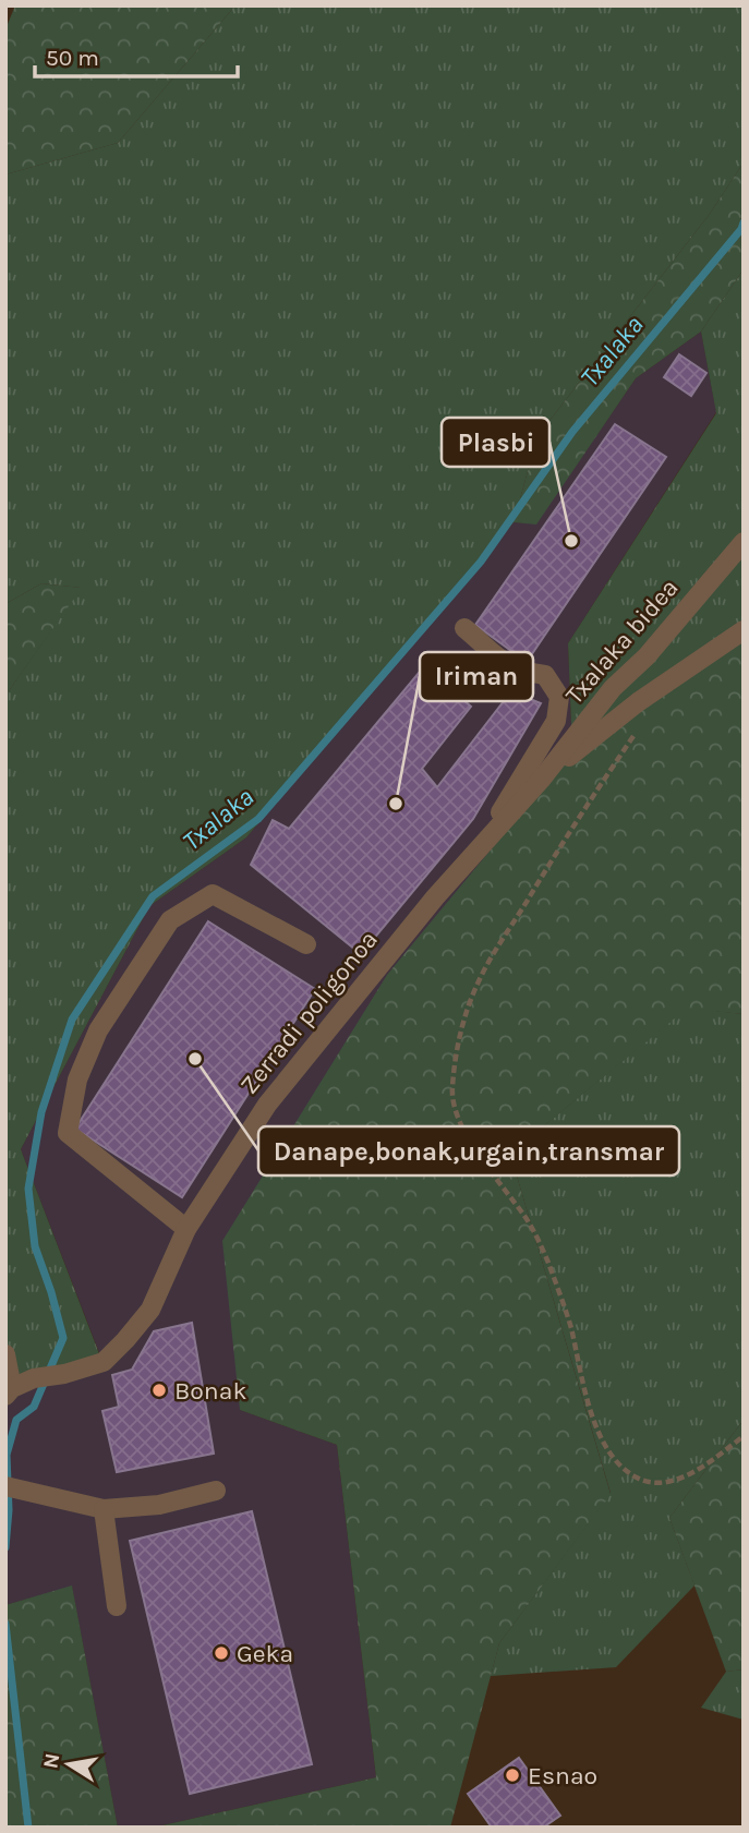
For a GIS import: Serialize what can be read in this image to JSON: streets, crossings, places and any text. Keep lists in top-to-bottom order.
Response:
{
  "streets": {
    "street": ["Txalaka bidea", "Zerradi poligonoa"]
  },
  "crossings": [
    ["Txalaka bidea", "Zerradi poligonoa"]
  ],
  "water": ["Txalaka"],
  "places": [
    "Plasbi",
    "Iriman",
    "Danape,bonak,urgain,transmar",
    "Bonak",
    "Geka",
    "Esnao"
  ],
  "scale_bar": "50 m",
  "north": "left"
}
